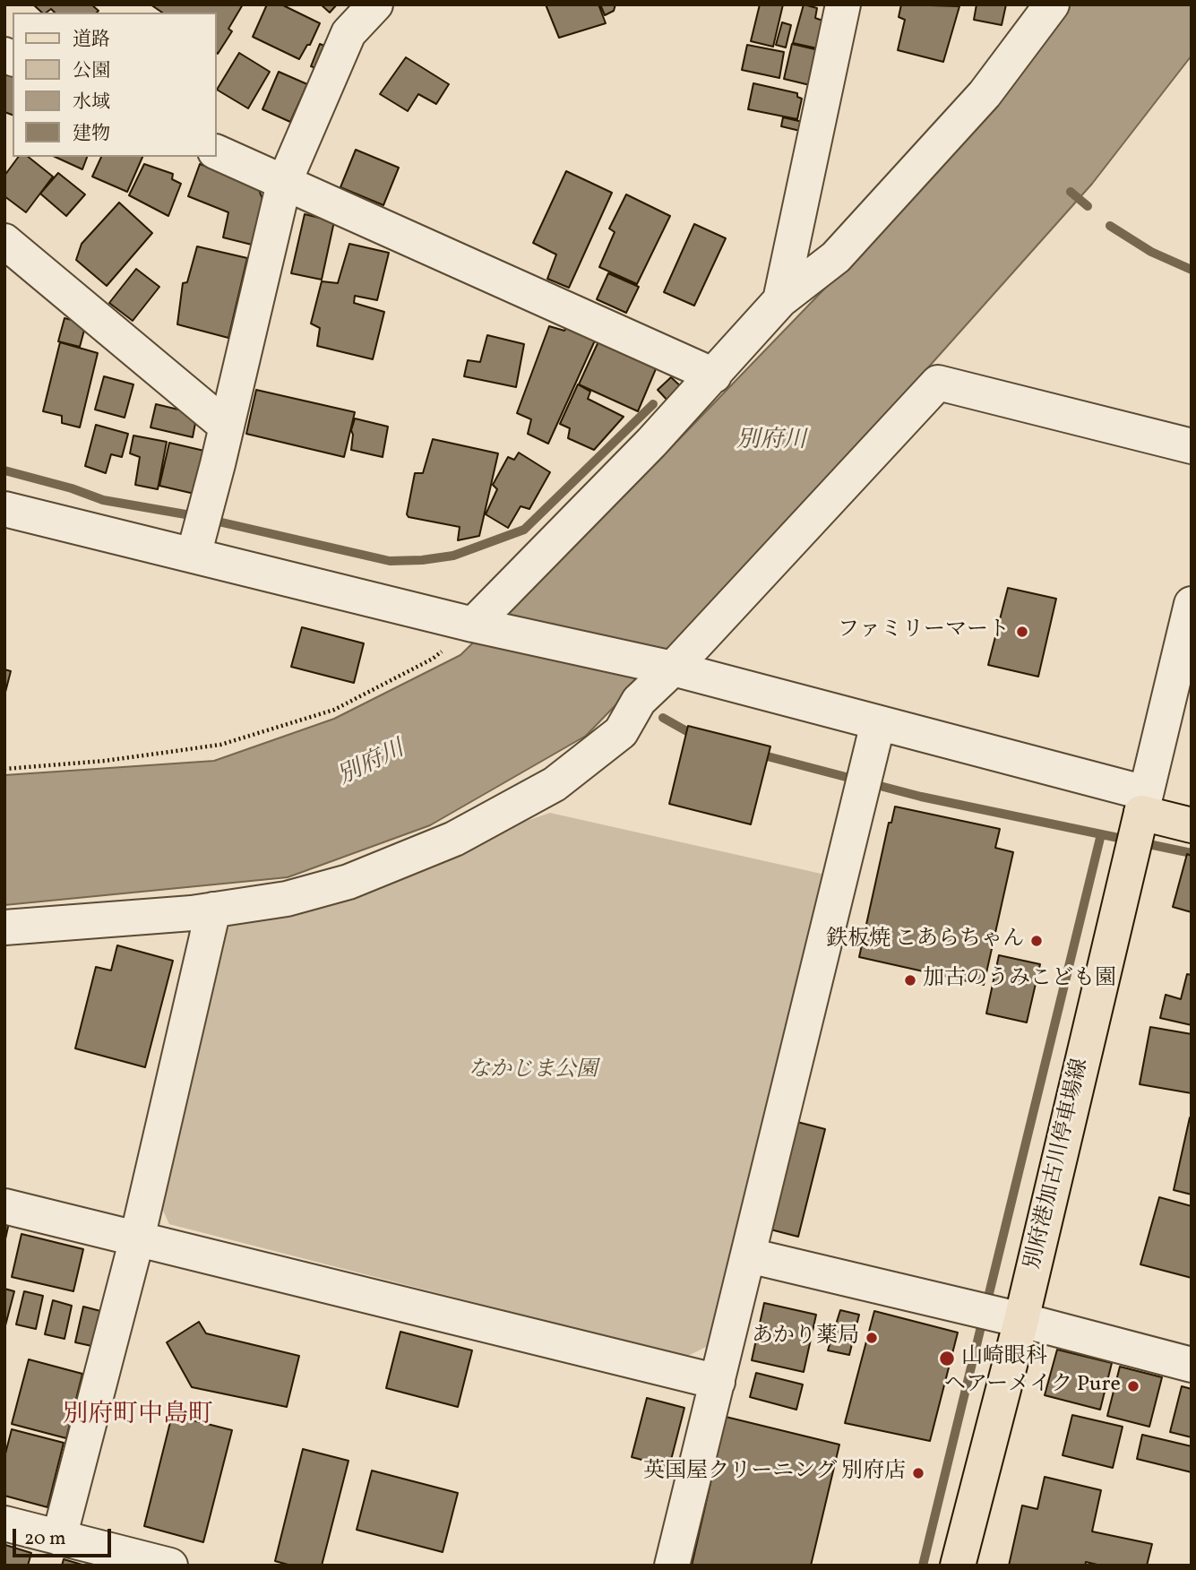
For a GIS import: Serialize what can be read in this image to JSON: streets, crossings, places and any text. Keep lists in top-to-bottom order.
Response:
{
  "streets": {
    "main road": ["別府港加古川停車場線"]
  },
  "districts": ["別府町中島町"],
  "water": ["別府川"],
  "parks": ["なかじま公園"],
  "places": [
    "ファミリーマート",
    "鉄板焼 こあらちゃん",
    "加古のうみこども園",
    "あかり薬局",
    "山崎眼科",
    "ヘアーメイク Pure",
    "英国屋クリーニング 別府店"
  ],
  "legend": [
    "道路",
    "公園",
    "水域",
    "建物"
  ],
  "scale_bar": "20 m"
}
